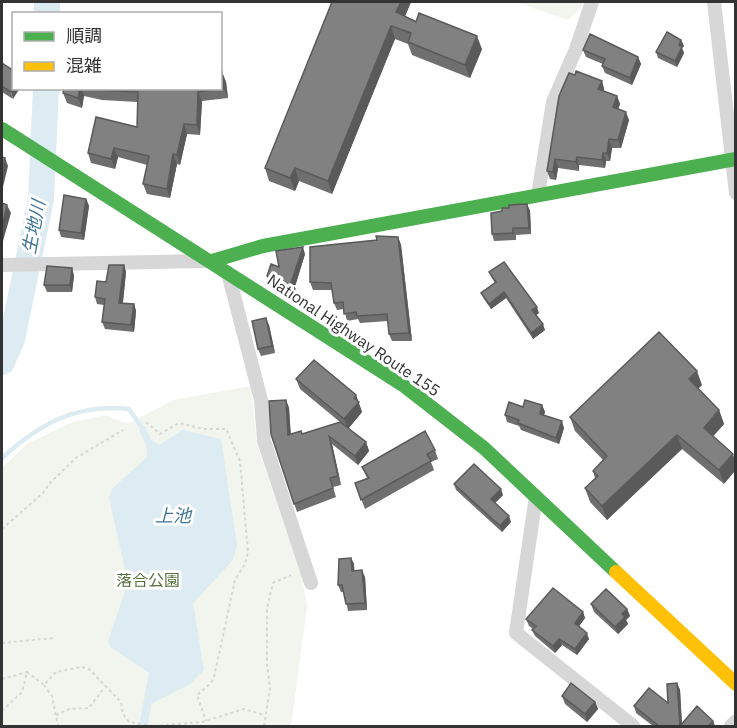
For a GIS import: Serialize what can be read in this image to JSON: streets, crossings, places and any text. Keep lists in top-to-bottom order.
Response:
{
  "streets": {
    "main road": ["National Highway Route 155"]
  },
  "water": ["生地川", "上池"],
  "parks": ["落合公園"],
  "legend": ["順調", "混雑"]
}
